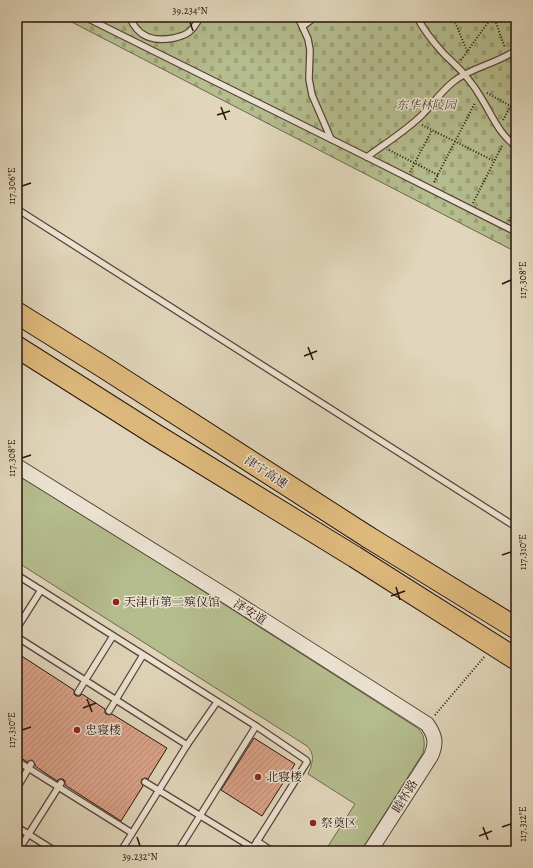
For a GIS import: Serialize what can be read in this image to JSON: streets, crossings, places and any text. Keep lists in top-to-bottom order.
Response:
{
  "streets": {
    "highway": ["津宁高速"],
    "street": ["泽安道", "睦怀路"]
  },
  "crossings": [
    ["泽安道", "睦怀路"]
  ],
  "parks": ["东华林陵园"],
  "places": [
    "天津市第二殡仪馆",
    "忠寝楼",
    "北寝楼",
    "祭奠区"
  ],
  "coordinates": [
    "39.234°N",
    "117.306°E",
    "117.308°E",
    "117.310°E",
    "117.312°E",
    "39.232°N"
  ]
}
